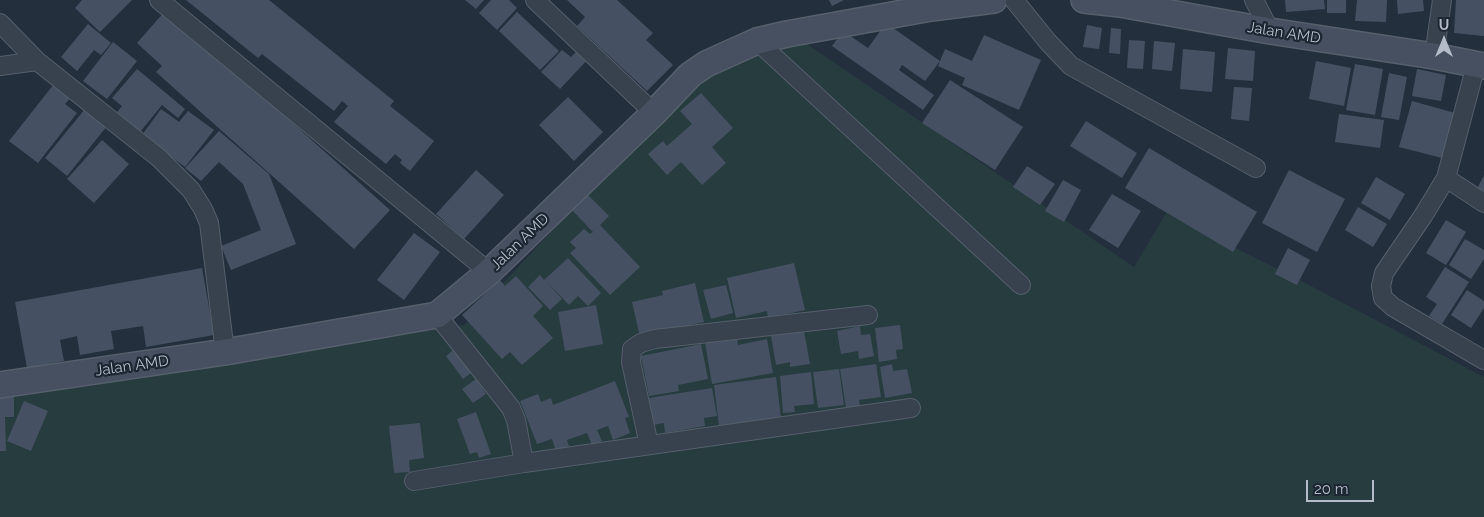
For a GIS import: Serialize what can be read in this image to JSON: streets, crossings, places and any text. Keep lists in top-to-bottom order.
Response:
{
  "streets": {
    "street": ["Jalan AMD"]
  },
  "scale_bar": "20 m",
  "north": "top"
}
